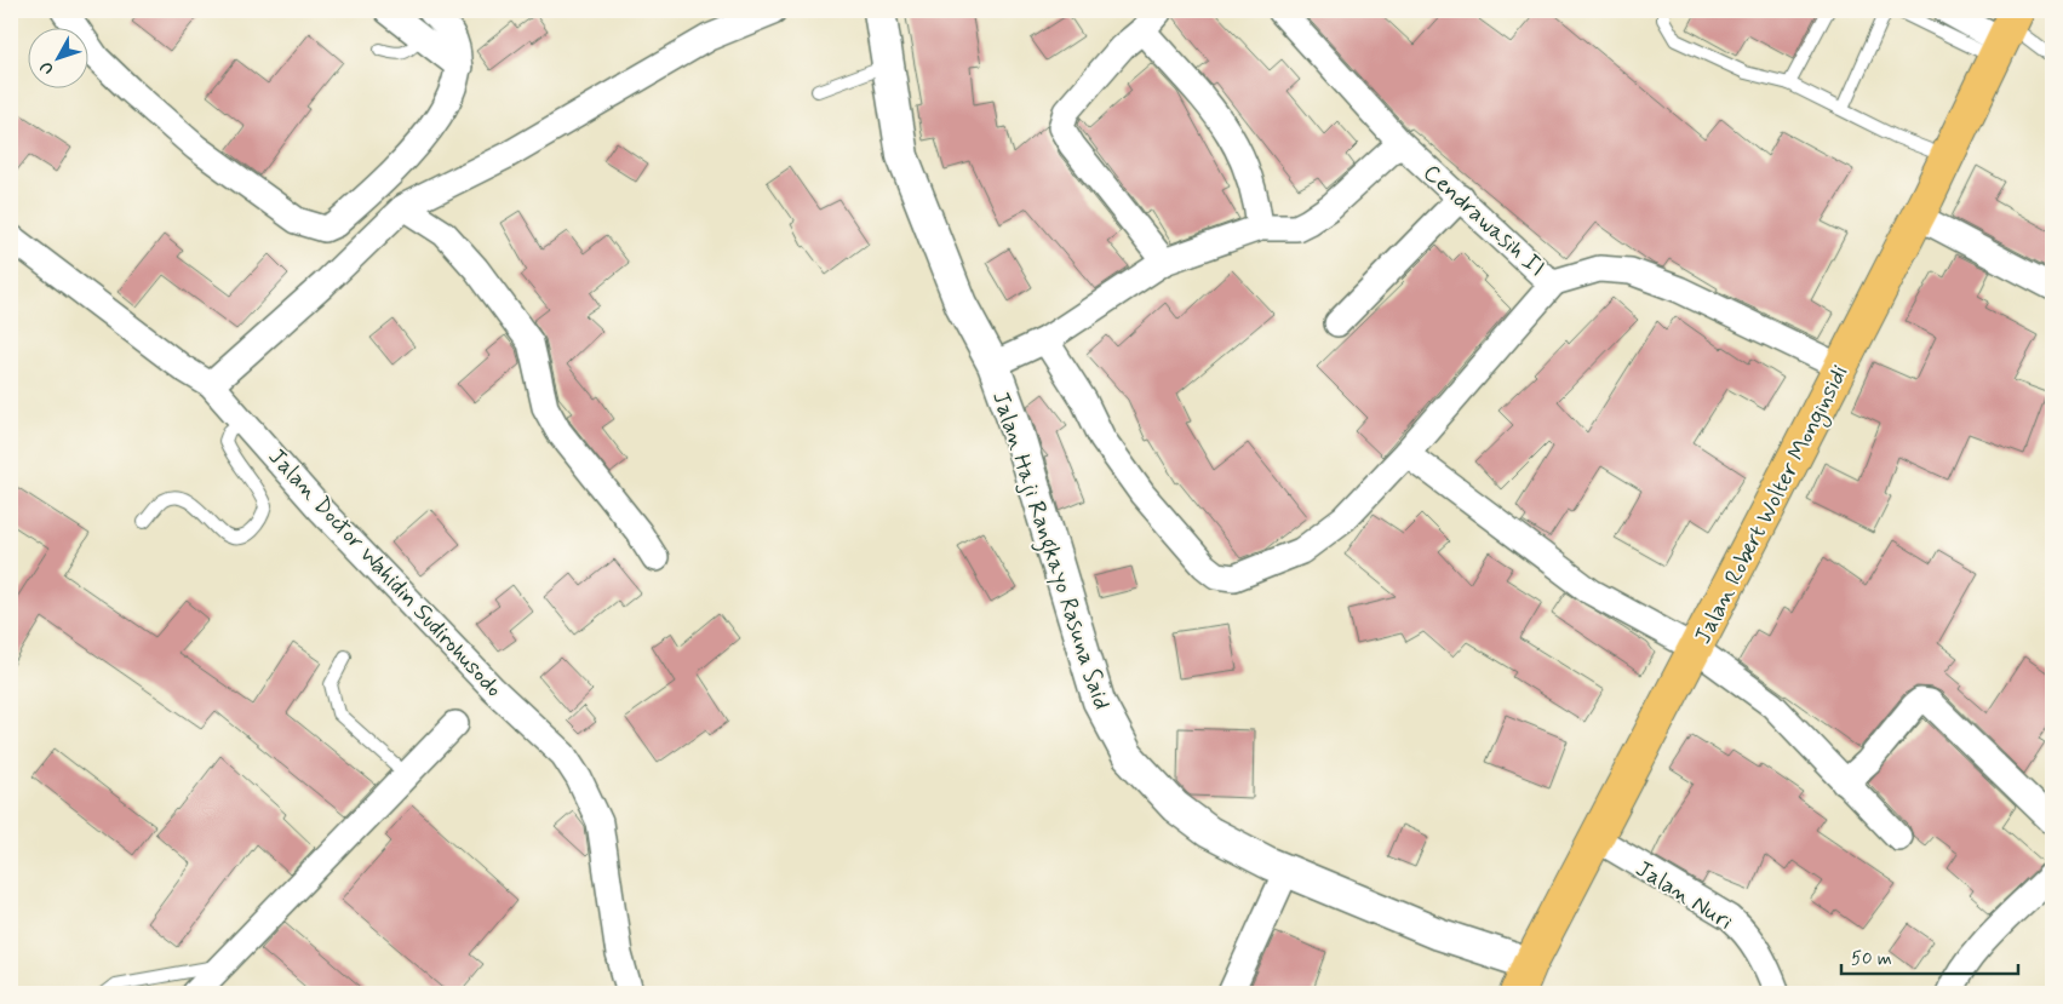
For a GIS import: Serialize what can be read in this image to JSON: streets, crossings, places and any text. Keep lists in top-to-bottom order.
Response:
{
  "streets": {
    "highway": ["Jalan Robert Wolter Monginsidi"],
    "street": [
      "Cendrawasih II",
      "Jalan Haji Rangkayo Rasuna Said",
      "Jalan Doctor Wahidin Sudirohusodo",
      "Jalan Nuri"
    ]
  },
  "crossings": [
    ["Cendrawasih II", "Jalan Robert Wolter Monginsidi"],
    ["Jalan Robert Wolter Monginsidi", "Jalan Haji Rangkayo Rasuna Said"],
    ["Jalan Robert Wolter Monginsidi", "Jalan Nuri"]
  ],
  "scale_bar": "50 m",
  "north": "bottom left"
}
